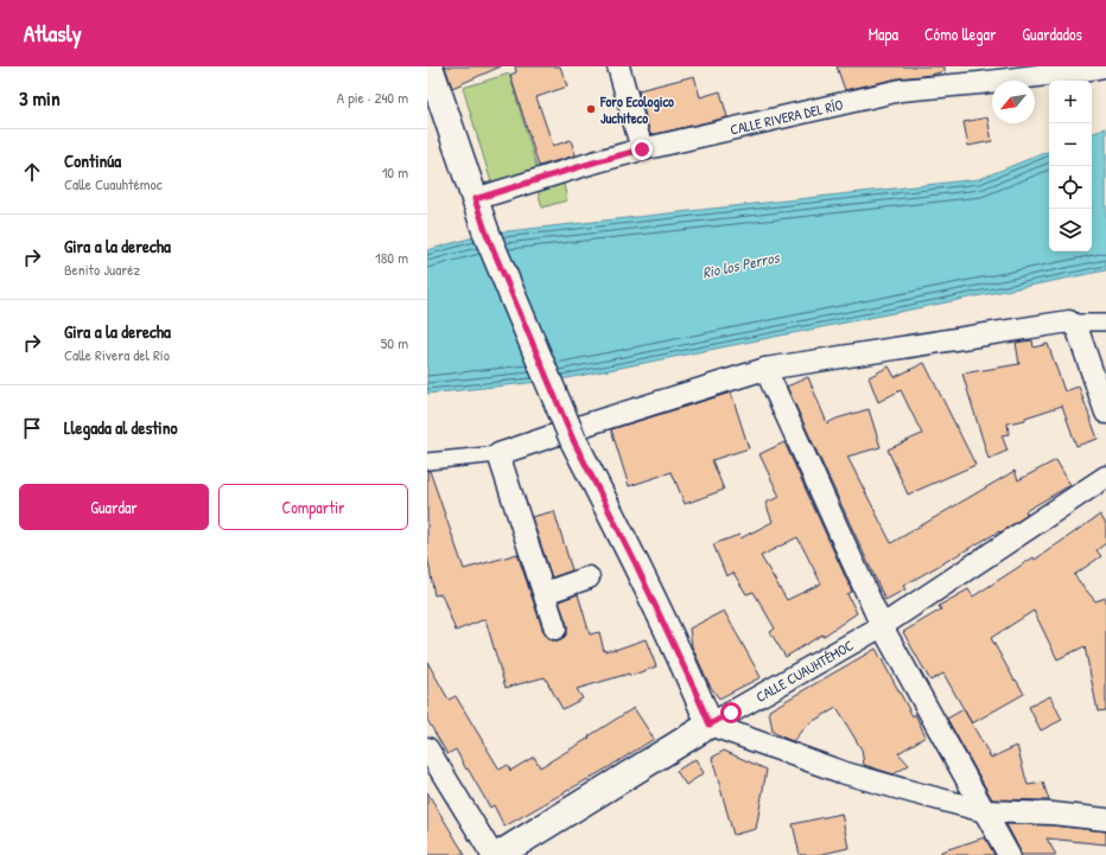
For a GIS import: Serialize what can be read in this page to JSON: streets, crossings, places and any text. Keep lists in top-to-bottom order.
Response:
{
  "streets": {
    "street": ["CALLE RIVERA DEL RÍO", "CALLE CUAUHTÉMOC"]
  },
  "water": ["Rio los Perros"],
  "places": ["Foro Ecologico Juchiteco"],
  "north": "bottom left",
  "page": {
    "header": "Atlasly",
    "nav": ["Mapa", "Cómo llegar", "Guardados"],
    "heading": ["3 min", "A pie · 240 m"],
    "map_buttons": ["+", "−"],
    "list": [
      ["Continúa", "Calle Cuauhtémoc", "10 m"],
      ["Gira a la derecha", "Benito Juaréz", "180 m"],
      ["Gira a la derecha", "Calle Rivera del Río", "50 m"],
      "Llegada al destino"
    ],
    "buttons": ["Guardar", "Compartir"]
  }
}
